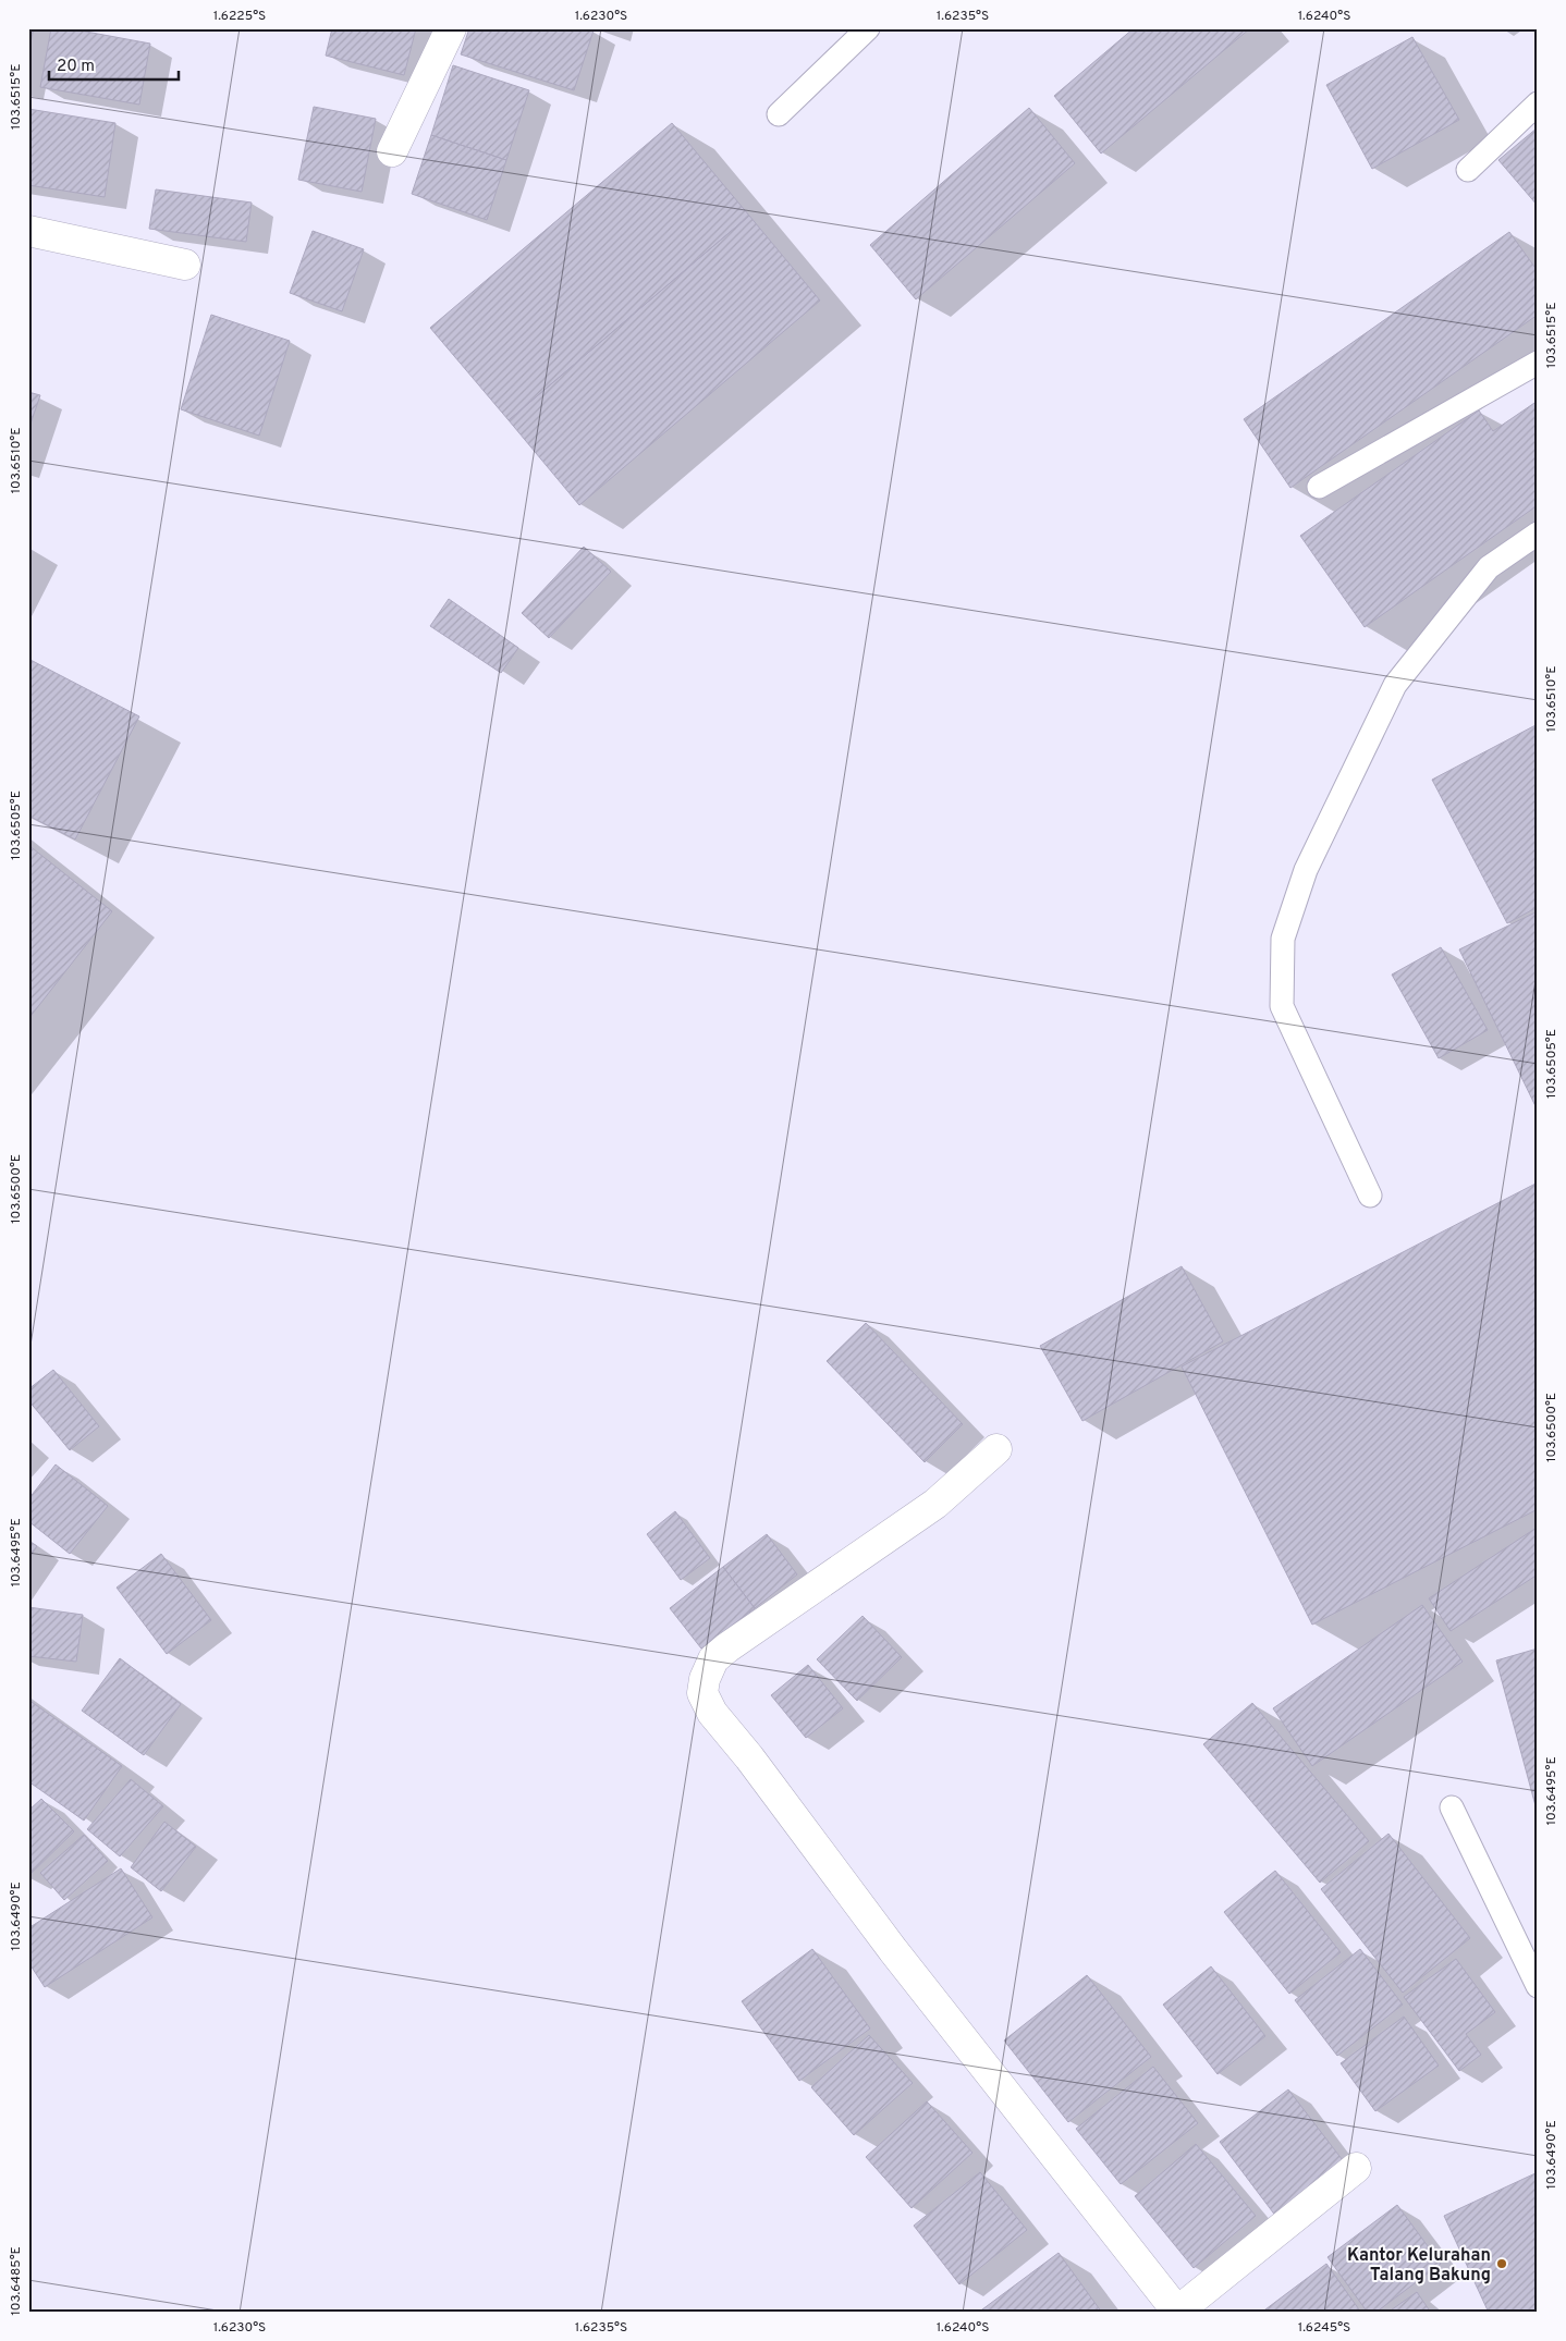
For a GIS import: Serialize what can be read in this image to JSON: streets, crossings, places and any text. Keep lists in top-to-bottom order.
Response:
{
  "places": ["Kantor Kelurahan Talang Bakung"],
  "scale_bar": "20 m",
  "coordinates": [
    "1.6225°S",
    "1.6230°S",
    "1.6235°S",
    "1.6240°S",
    "103.6515°E",
    "103.6510°E",
    "103.6505°E",
    "103.6500°E",
    "103.6495°E",
    "103.6490°E",
    "103.6485°E",
    "1.6245°S"
  ]
}
